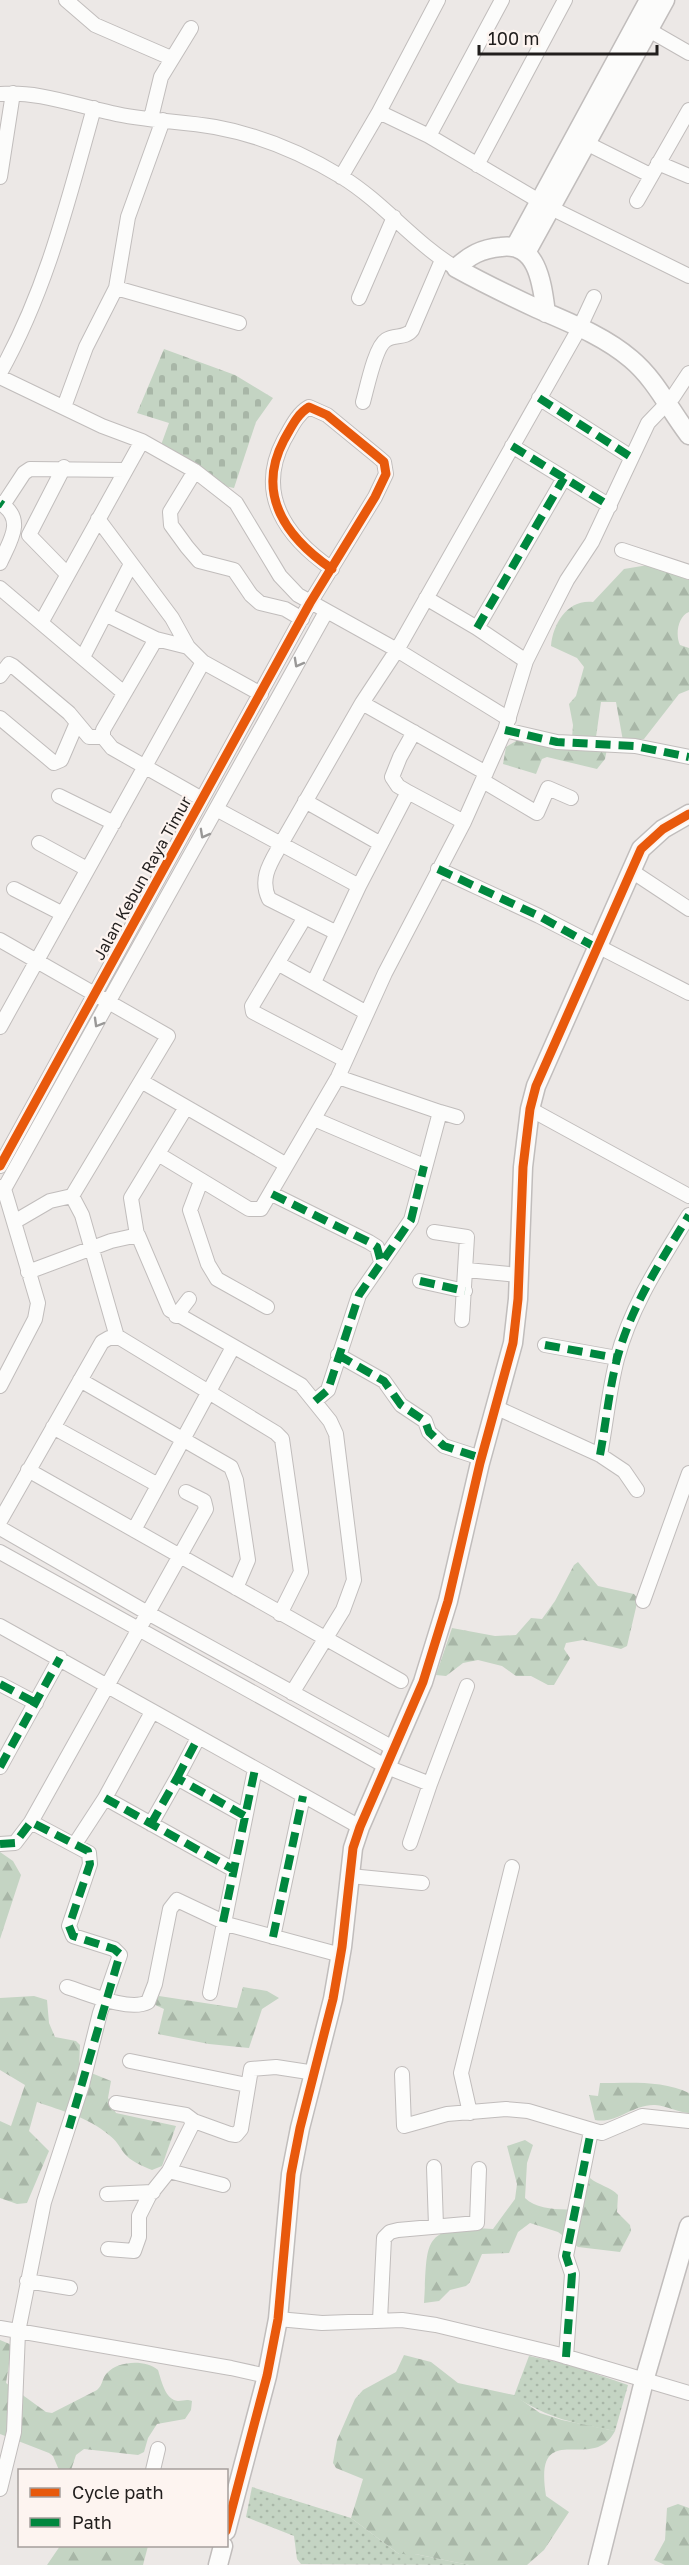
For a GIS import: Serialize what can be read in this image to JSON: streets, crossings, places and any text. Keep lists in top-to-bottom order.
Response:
{
  "streets": {
    "street": ["Jalan Kebun Raya Timur"]
  },
  "legend": ["Cycle path", "Path"],
  "scale_bar": "100 m"
}
